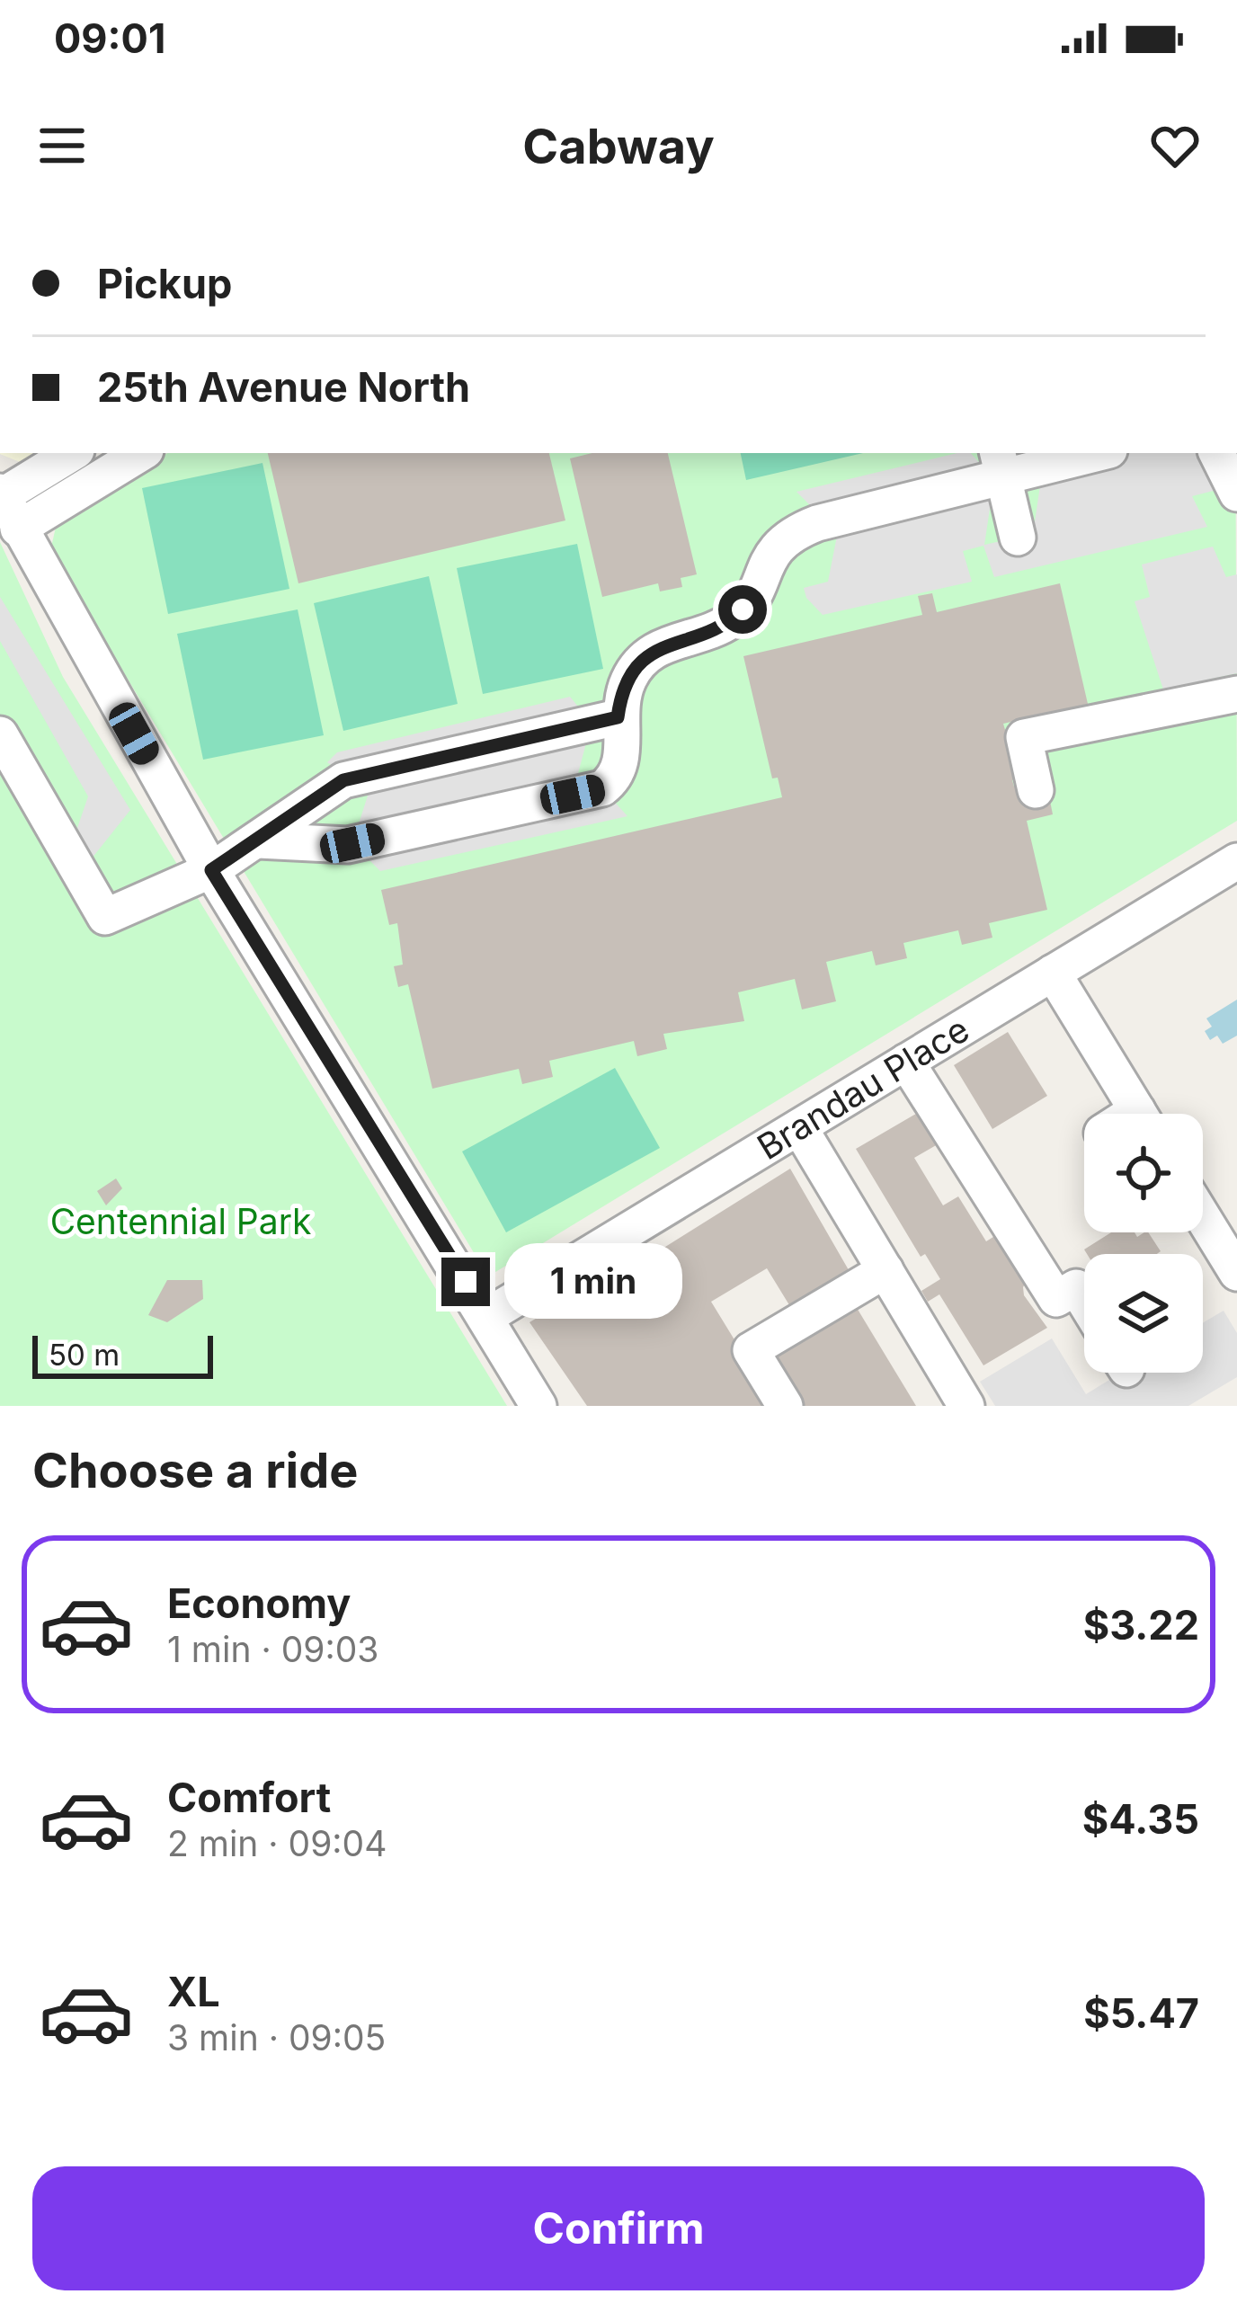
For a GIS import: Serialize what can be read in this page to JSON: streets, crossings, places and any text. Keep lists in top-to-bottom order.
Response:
{
  "streets": {
    "street": ["Brandau Place"]
  },
  "parks": ["Centennial Park"],
  "scale_bar": "50 m",
  "page": {
    "status": "09:01",
    "header": "Cabway",
    "banner": ["Pickup", "25th Avenue North"],
    "bubble": "1 min",
    "scale": "50 m",
    "heading": "Choose a ride",
    "list": [
      {
        "name": "Economy",
        "note": "1 min · 09:03",
        "value": "$3.22"
      },
      {
        "name": "Comfort",
        "note": "2 min · 09:04",
        "value": "$4.35"
      },
      {
        "name": "XL",
        "note": "3 min · 09:05",
        "value": "$5.47"
      }
    ],
    "buttons": "Confirm"
  }
}
